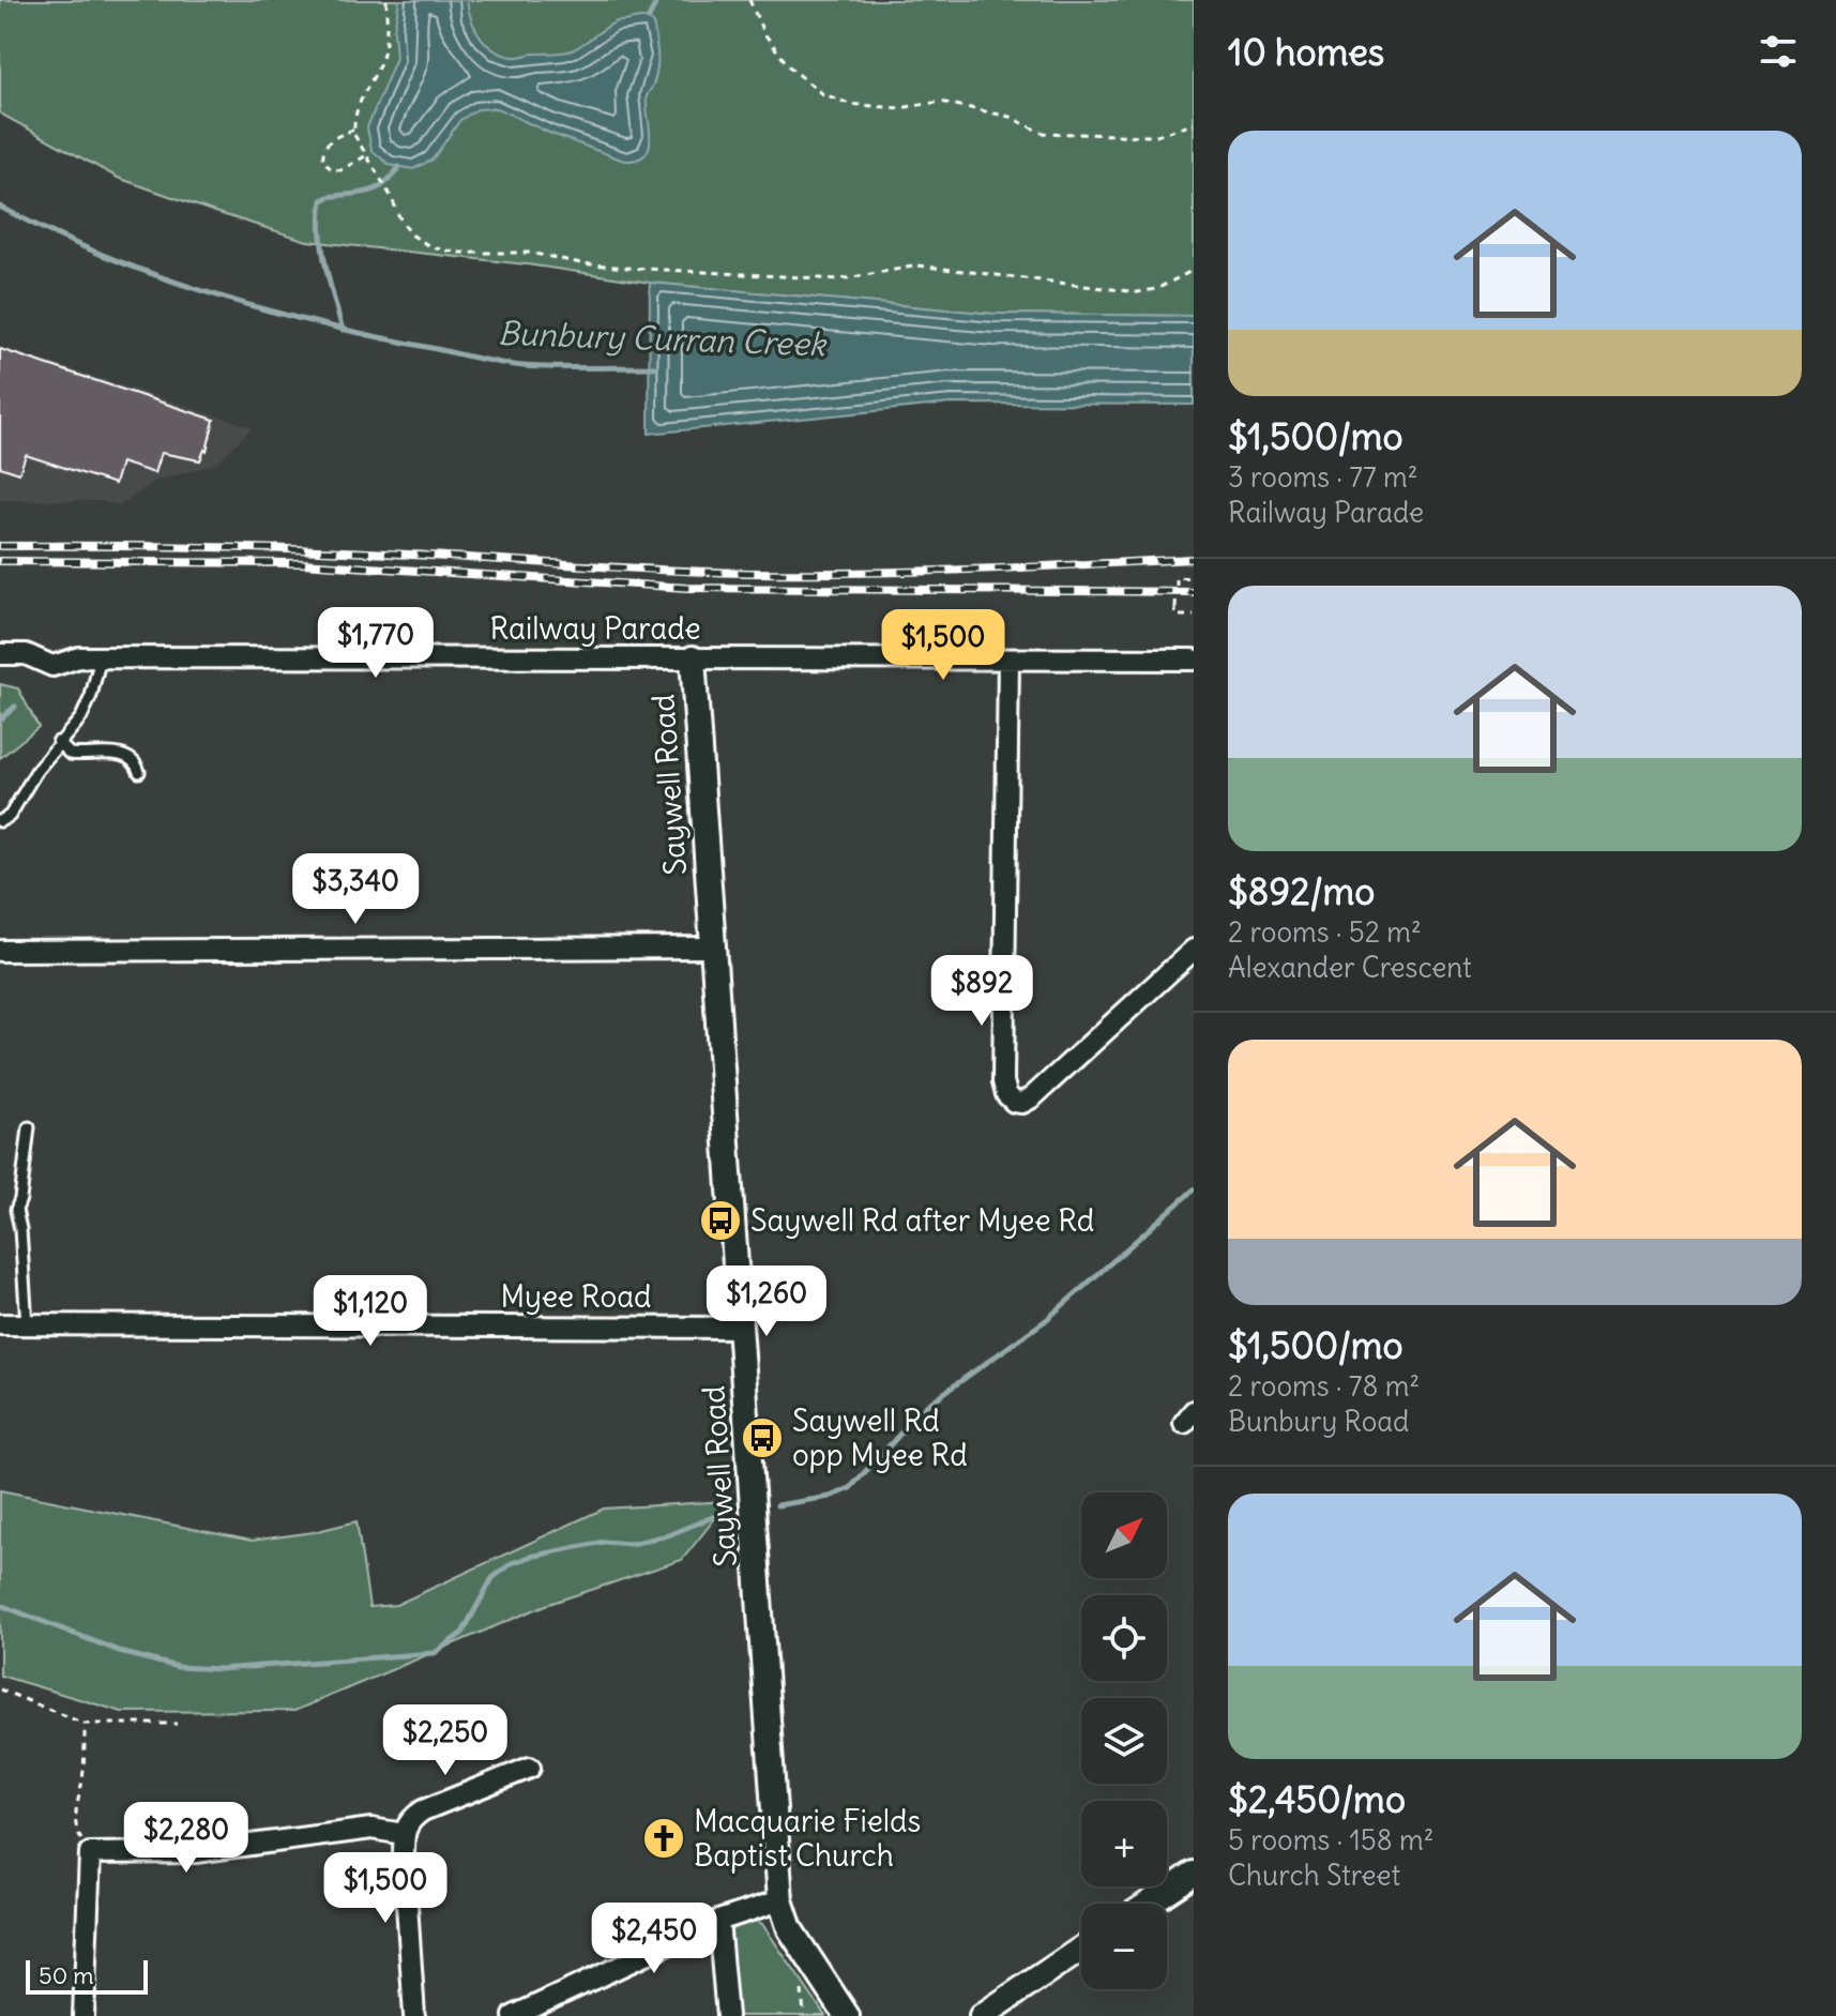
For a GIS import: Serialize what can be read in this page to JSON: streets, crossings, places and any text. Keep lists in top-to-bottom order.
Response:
{
  "streets": {
    "street": ["Railway Parade", "Saywell Road", "Myee Road"]
  },
  "crossings": [
    ["Railway Parade", "Saywell Road"],
    ["Saywell Road", "Myee Road"]
  ],
  "water": ["Bunbury Curran Creek"],
  "places": {
    "bus stop": ["Saywell Rd after Myee Rd", "Saywell Rd opp Myee Rd"],
    "church": ["Macquarie Fields Baptist Church"]
  },
  "scale_bar": "50 m",
  "north": "top right",
  "page": {
    "heading": "10 homes",
    "list": [
      {
        "name": "$1,500/mo",
        "note": "3 rooms · 77 m² · Railway Parade"
      },
      {
        "name": "$892/mo",
        "note": "2 rooms · 52 m² · Alexander Crescent"
      },
      {
        "name": "$1,500/mo",
        "note": "2 rooms · 78 m² · Bunbury Road"
      },
      {
        "name": "$2,450/mo",
        "note": "5 rooms · 158 m² · Church Street"
      }
    ],
    "price": [
      "$1,770",
      "$1,500",
      "$3,340",
      "$892",
      "$1,260",
      "$1,120",
      "$2,250",
      "$2,280",
      "$1,500",
      "$2,450"
    ],
    "map_buttons": ["+", "−"],
    "scale": "50 m"
  }
}
